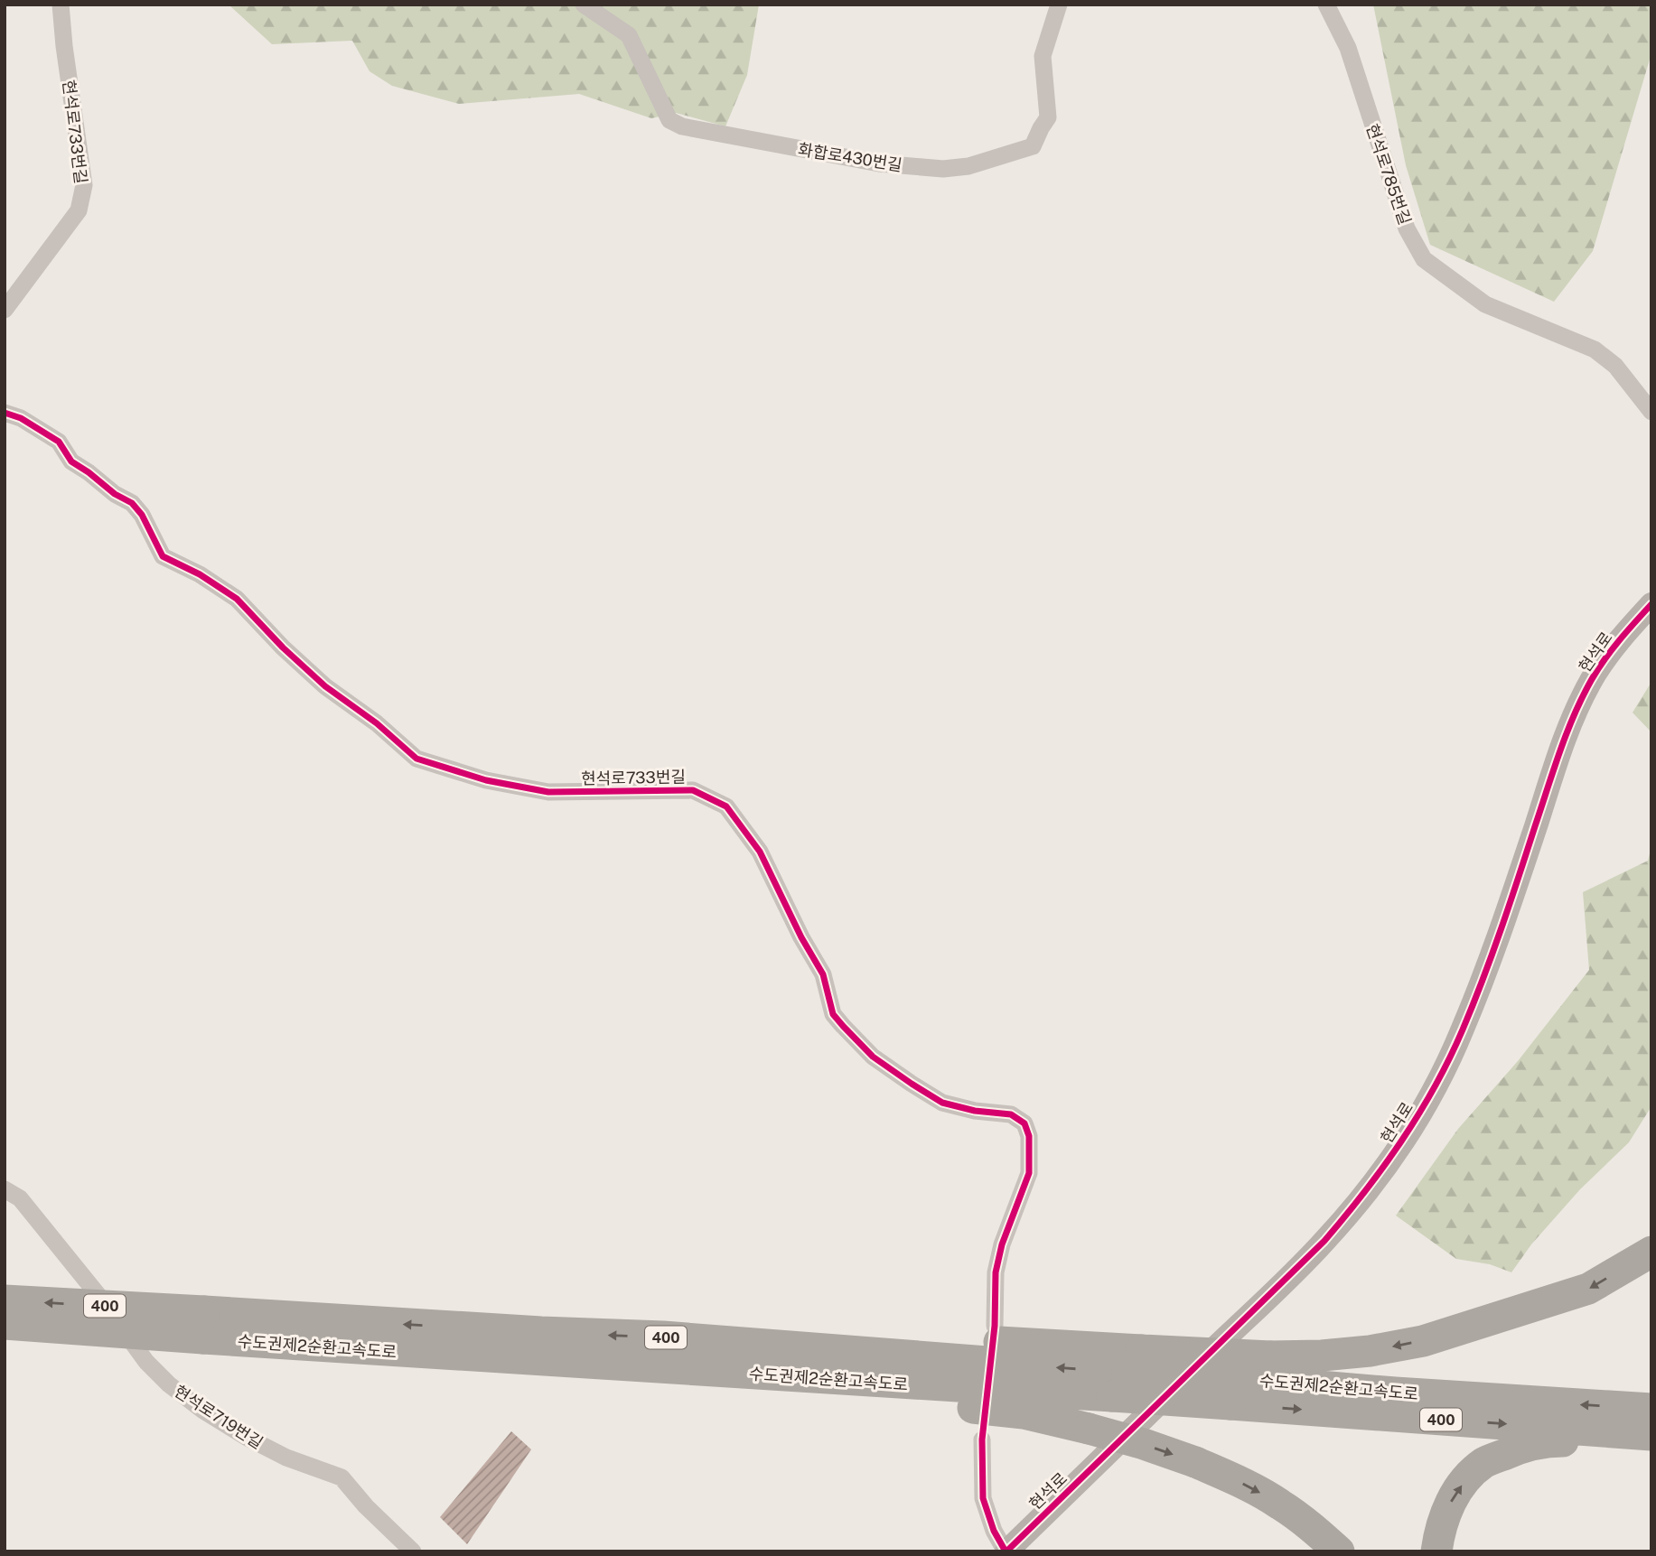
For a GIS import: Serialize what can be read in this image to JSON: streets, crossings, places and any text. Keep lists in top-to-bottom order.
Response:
{
  "streets": {
    "highway": ["400", "수도권제2순환고속도로"],
    "street": [
      "현석로733번길",
      "화합로430번길",
      "현석로785번길",
      "현석로",
      "현석로719번길"
    ]
  }
}
